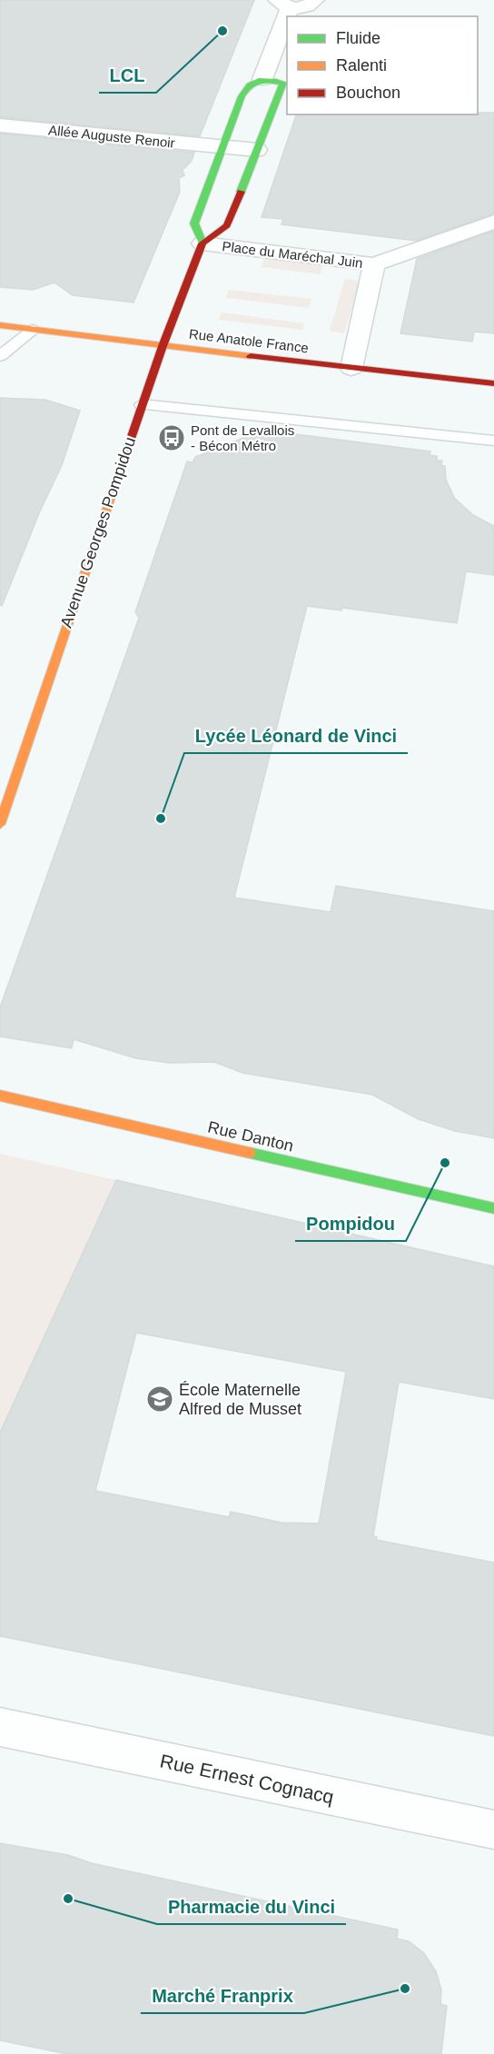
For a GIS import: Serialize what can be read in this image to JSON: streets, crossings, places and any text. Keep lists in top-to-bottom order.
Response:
{
  "streets": {
    "street": [
      "Allée Auguste Renoir",
      "Place du Maréchal Juin",
      "Rue Anatole France",
      "Avenue Georges Pompidou",
      "Rue Danton",
      "Rue Ernest Cognacq"
    ]
  },
  "crossings": [
    ["Place du Maréchal Juin", "Rue Anatole France"],
    ["Place du Maréchal Juin", "Avenue Georges Pompidou"],
    ["Rue Anatole France", "Avenue Georges Pompidou"]
  ],
  "places": {
    "other": [
      "LCL",
      "Lycée Léonard de Vinci",
      "Pompidou",
      "Pharmacie du Vinci",
      "Marché Franprix"
    ],
    "bus stop": ["Pont de Levallois - Bécon Métro"],
    "school or university": ["École Maternelle Alfred de Musset"]
  },
  "legend": ["Fluide", "Ralenti", "Bouchon"]
}
